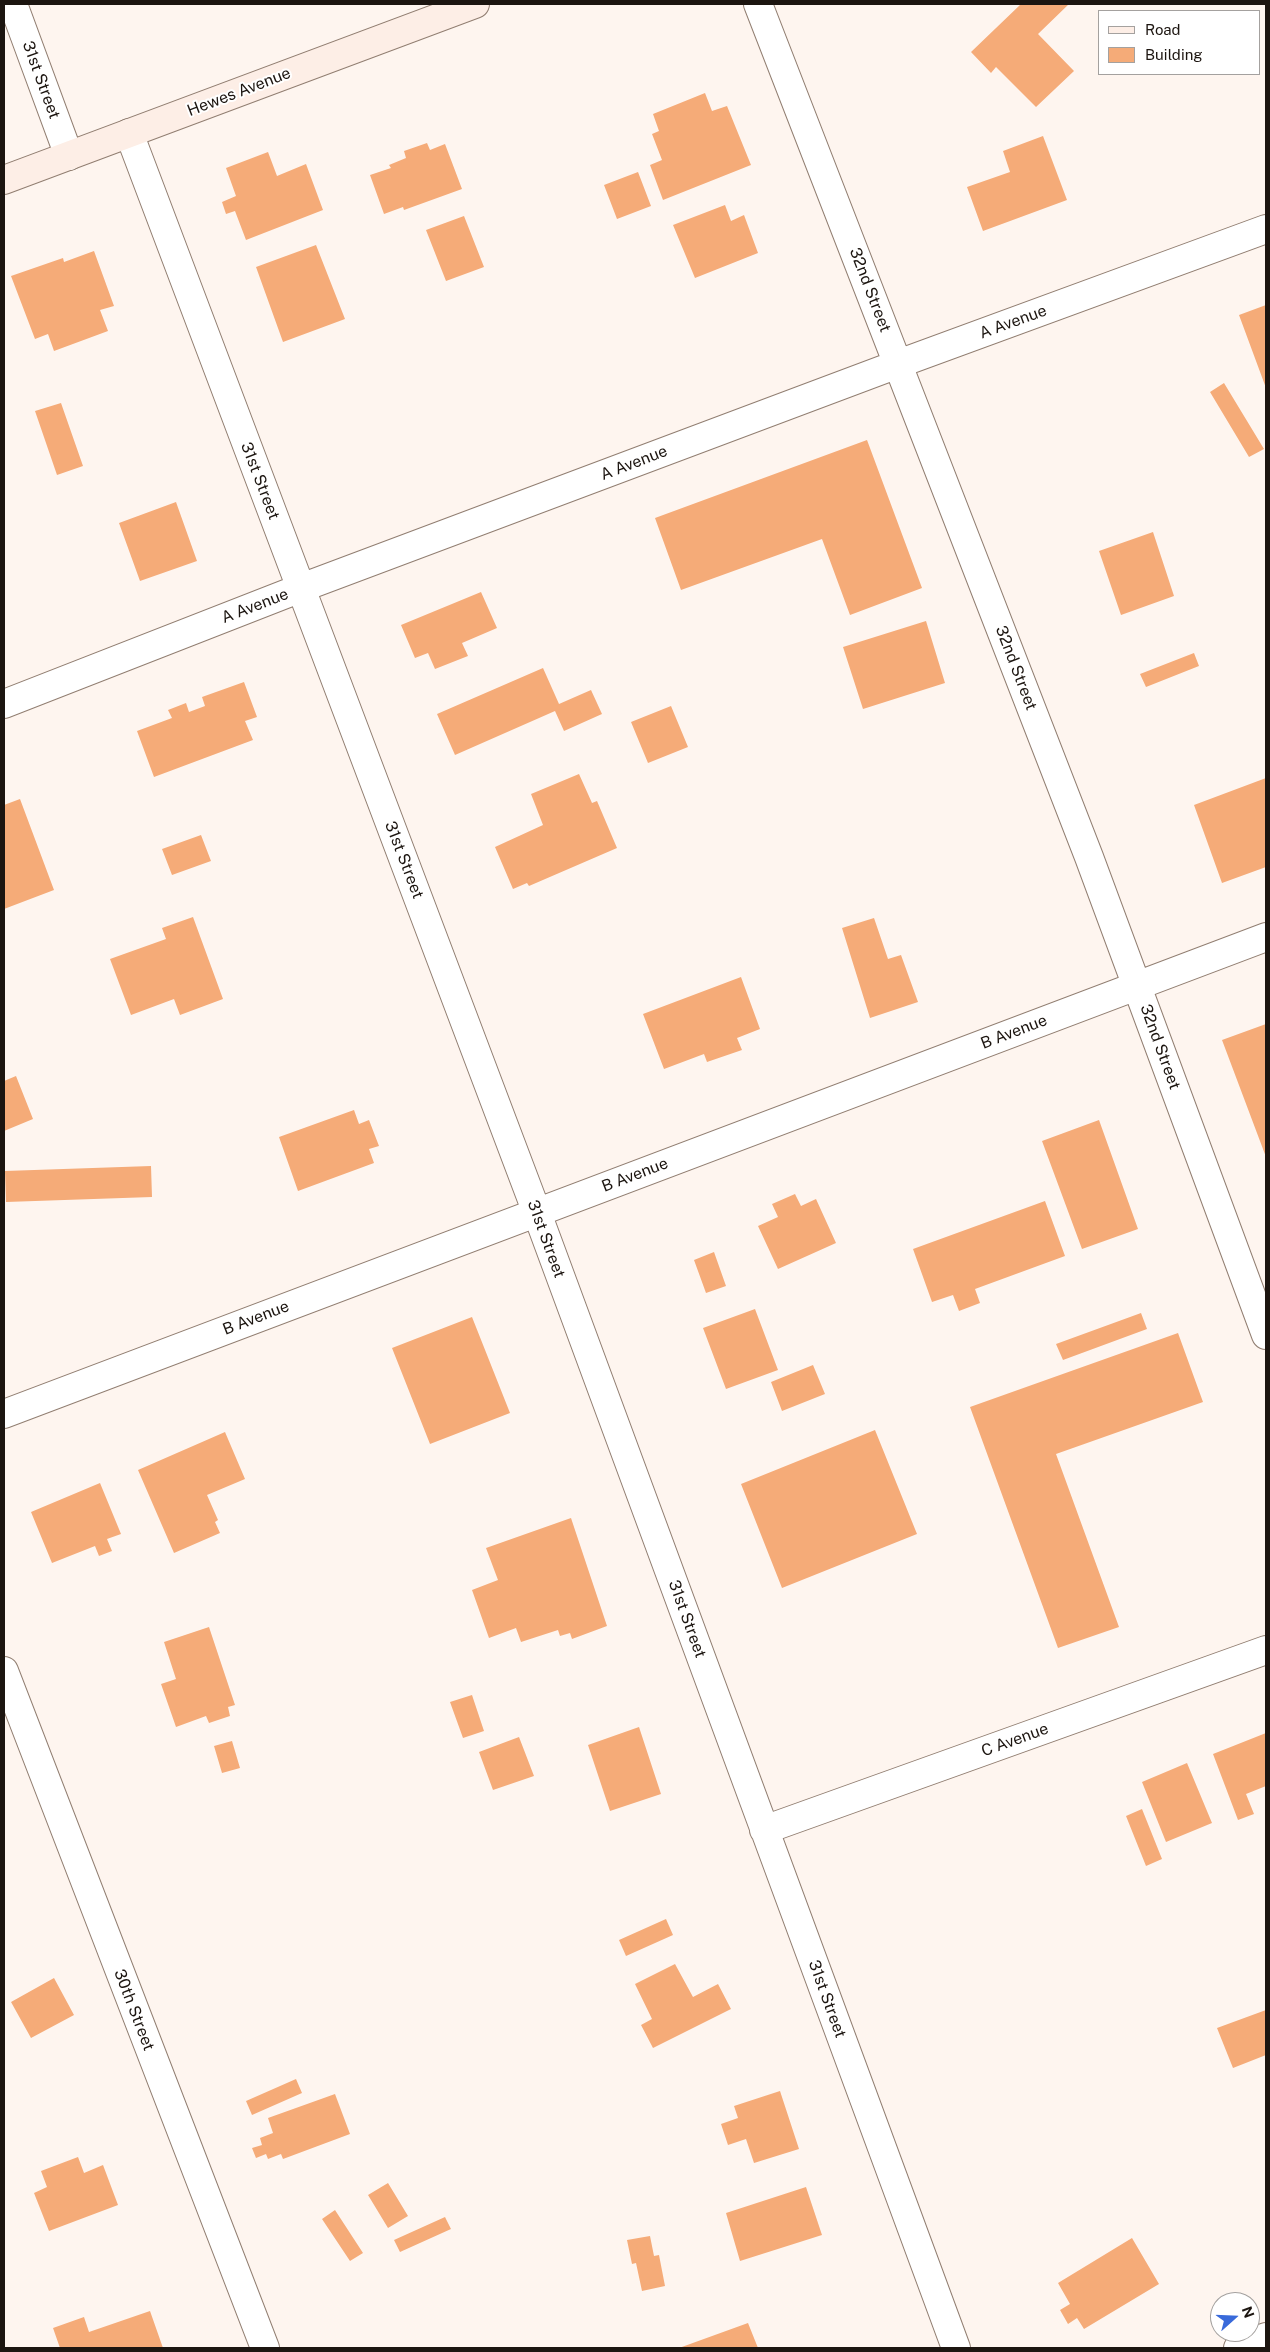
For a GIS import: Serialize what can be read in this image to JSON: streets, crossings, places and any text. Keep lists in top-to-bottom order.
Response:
{
  "streets": {
    "main road": ["Hewes Avenue"],
    "street": [
      "31st Street",
      "32nd Street",
      "A Avenue",
      "B Avenue",
      "C Avenue",
      "30th Street"
    ]
  },
  "crossings": [
    ["31st Street", "Hewes Avenue"],
    ["31st Street", "A Avenue"],
    ["31st Street", "B Avenue"],
    ["31st Street", "C Avenue"],
    ["32nd Street", "A Avenue"],
    ["32nd Street", "B Avenue"]
  ],
  "legend": ["Road", "Building"],
  "north": "right"
}
